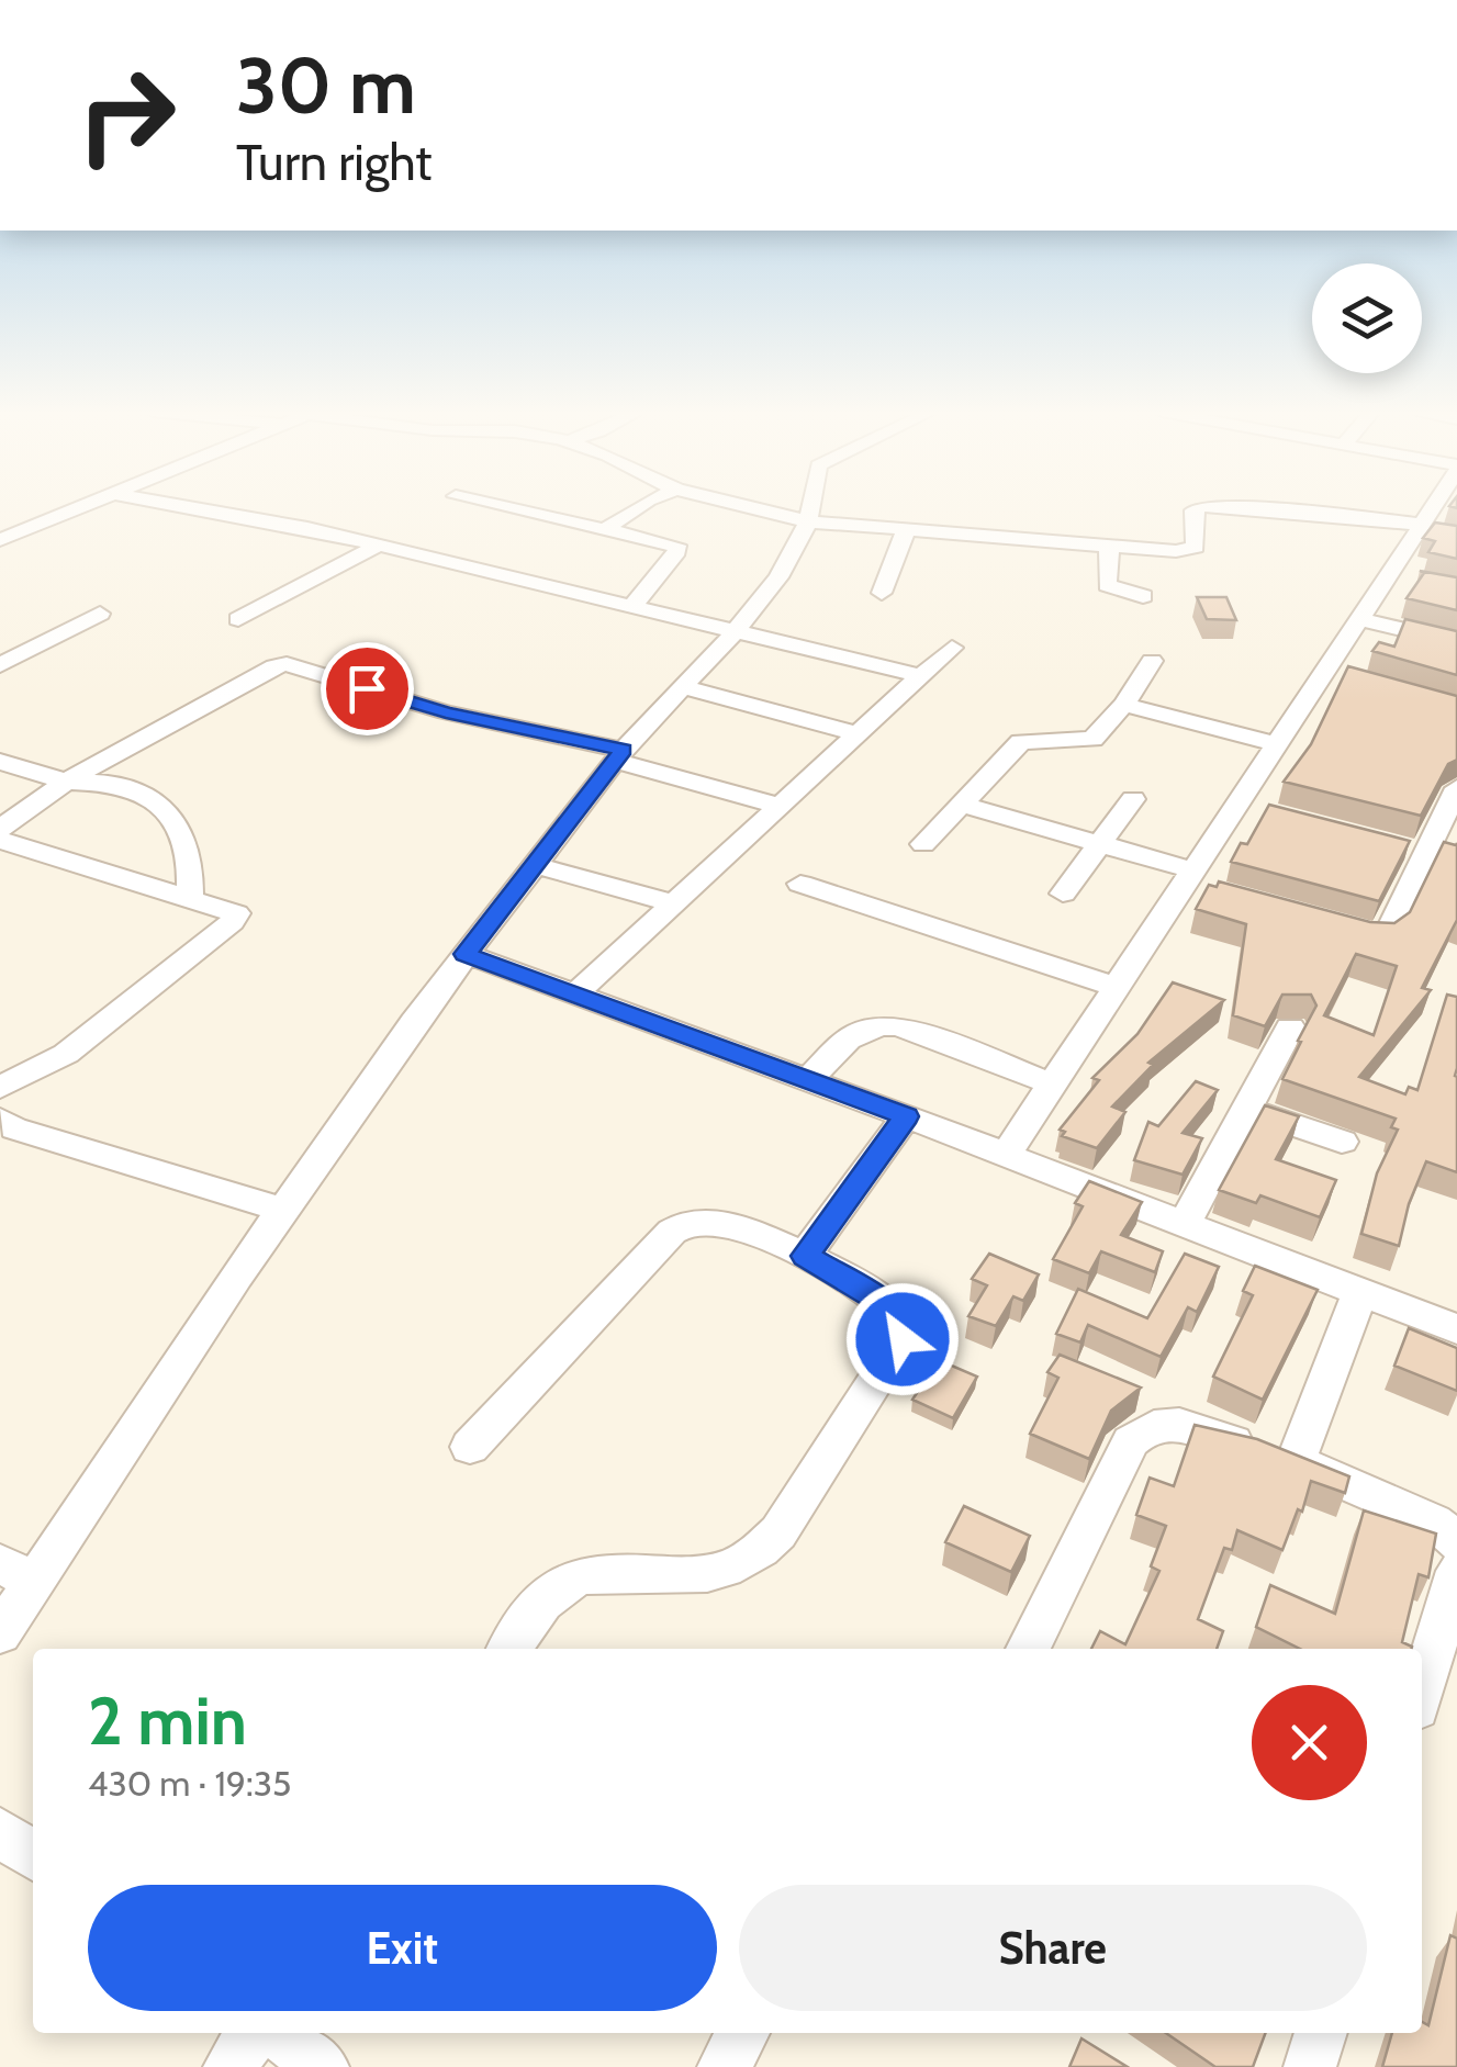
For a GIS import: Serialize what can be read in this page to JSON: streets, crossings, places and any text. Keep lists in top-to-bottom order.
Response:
{
  "page": {
    "turn": ["30 m", "Turn right"],
    "heading": ["2 min", "430 m · 19:35"],
    "buttons": ["Exit", "Share"]
  }
}
